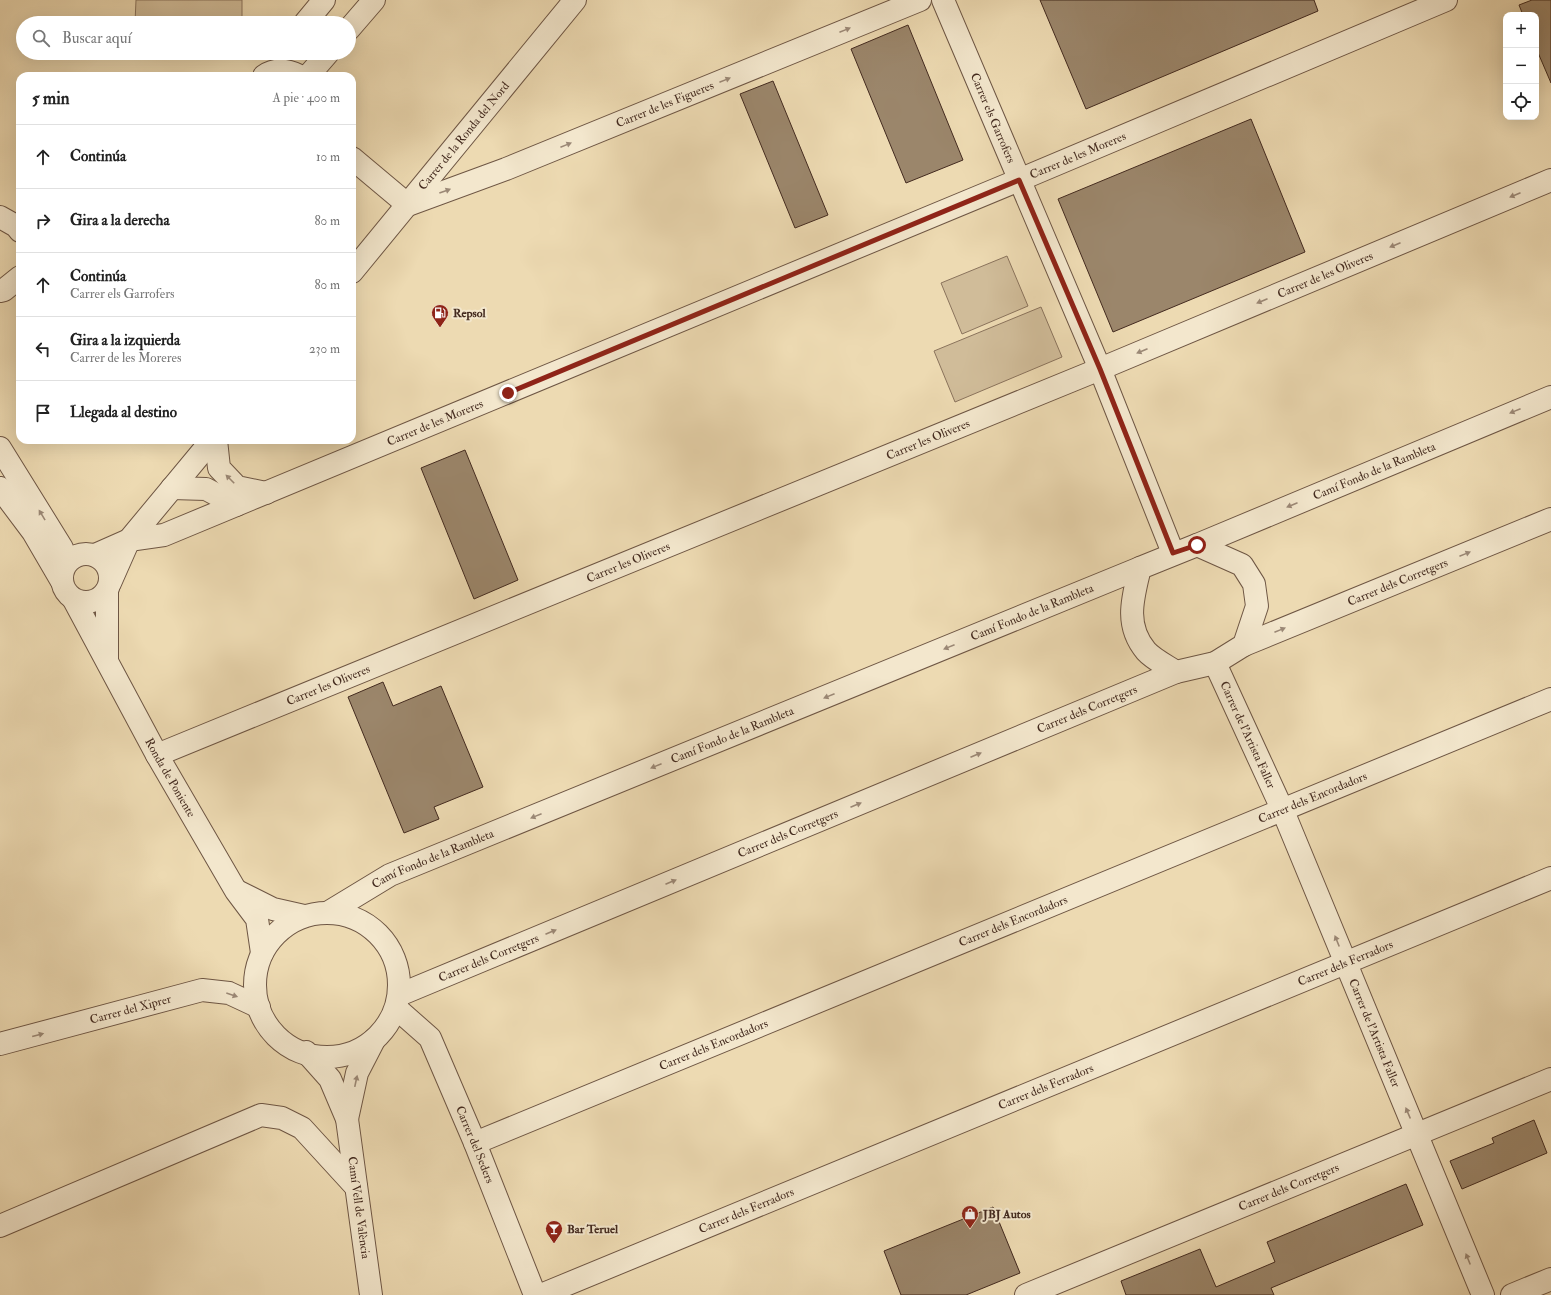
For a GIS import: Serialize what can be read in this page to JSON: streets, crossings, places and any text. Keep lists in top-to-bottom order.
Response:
{
  "streets": {
    "street": [
      "Carrer de les Figueres",
      "Carrer els Garrofers",
      "Carrer de la Ronda del Nord",
      "Carrer de les Moreres",
      "Carrer de les Oliveres",
      "Carrer les Oliveres",
      "Camí Fondo de la Rambleta",
      "Carrer dels Corretgers",
      "Carrer de l'Artista Faller",
      "Ronda de Poniente",
      "Carrer dels Encordadors",
      "Carrer dels Ferradors",
      "Carrer del Xiprer",
      "Carrer del Seders",
      "Camí Vell de València"
    ]
  },
  "crossings": [
    ["Carrer de les Figueres", "Carrer de la Ronda del Nord"],
    ["Carrer els Garrofers", "Carrer de les Moreres"],
    ["Carrer els Garrofers", "Carrer de les Oliveres"],
    ["Carrer els Garrofers", "Carrer les Oliveres"],
    ["Carrer els Garrofers", "Camí Fondo de la Rambleta"],
    ["Carrer els Garrofers", "Carrer dels Corretgers"],
    ["Carrer els Garrofers", "Carrer de l'Artista Faller"],
    ["Carrer de les Oliveres", "Carrer les Oliveres"],
    ["Carrer les Oliveres", "Ronda de Poniente"],
    ["Camí Fondo de la Rambleta", "Carrer dels Corretgers"],
    ["Camí Fondo de la Rambleta", "Carrer de l'Artista Faller"],
    ["Carrer dels Corretgers", "Carrer de l'Artista Faller"],
    ["Carrer dels Corretgers", "Carrer del Seders"],
    ["Carrer de l'Artista Faller", "Carrer dels Encordadors"],
    ["Carrer de l'Artista Faller", "Carrer dels Ferradors"],
    ["Carrer dels Encordadors", "Carrer del Seders"]
  ],
  "one_way": [
    "Carrer de les Figueres",
    "Carrer de les Oliveres",
    "Camí Fondo de la Rambleta",
    "Carrer dels Corretgers",
    "Carrer de l'Artista Faller",
    "Carrer del Xiprer"
  ],
  "places": {
    "fuel station": ["Repsol"],
    "shop": ["JBJ Autos"],
    "bar": ["Bar Teruel"]
  },
  "page": {
    "map_buttons": ["+", "−"],
    "search": "Buscar aquí",
    "heading": ["5 min", "A pie · 400 m"],
    "list": [
      ["Continúa", "10 m"],
      ["Gira a la derecha", "80 m"],
      ["Continúa", "Carrer els Garrofers", "80 m"],
      ["Gira a la izquierda", "Carrer de les Moreres", "230 m"],
      "Llegada al destino"
    ]
  }
}
